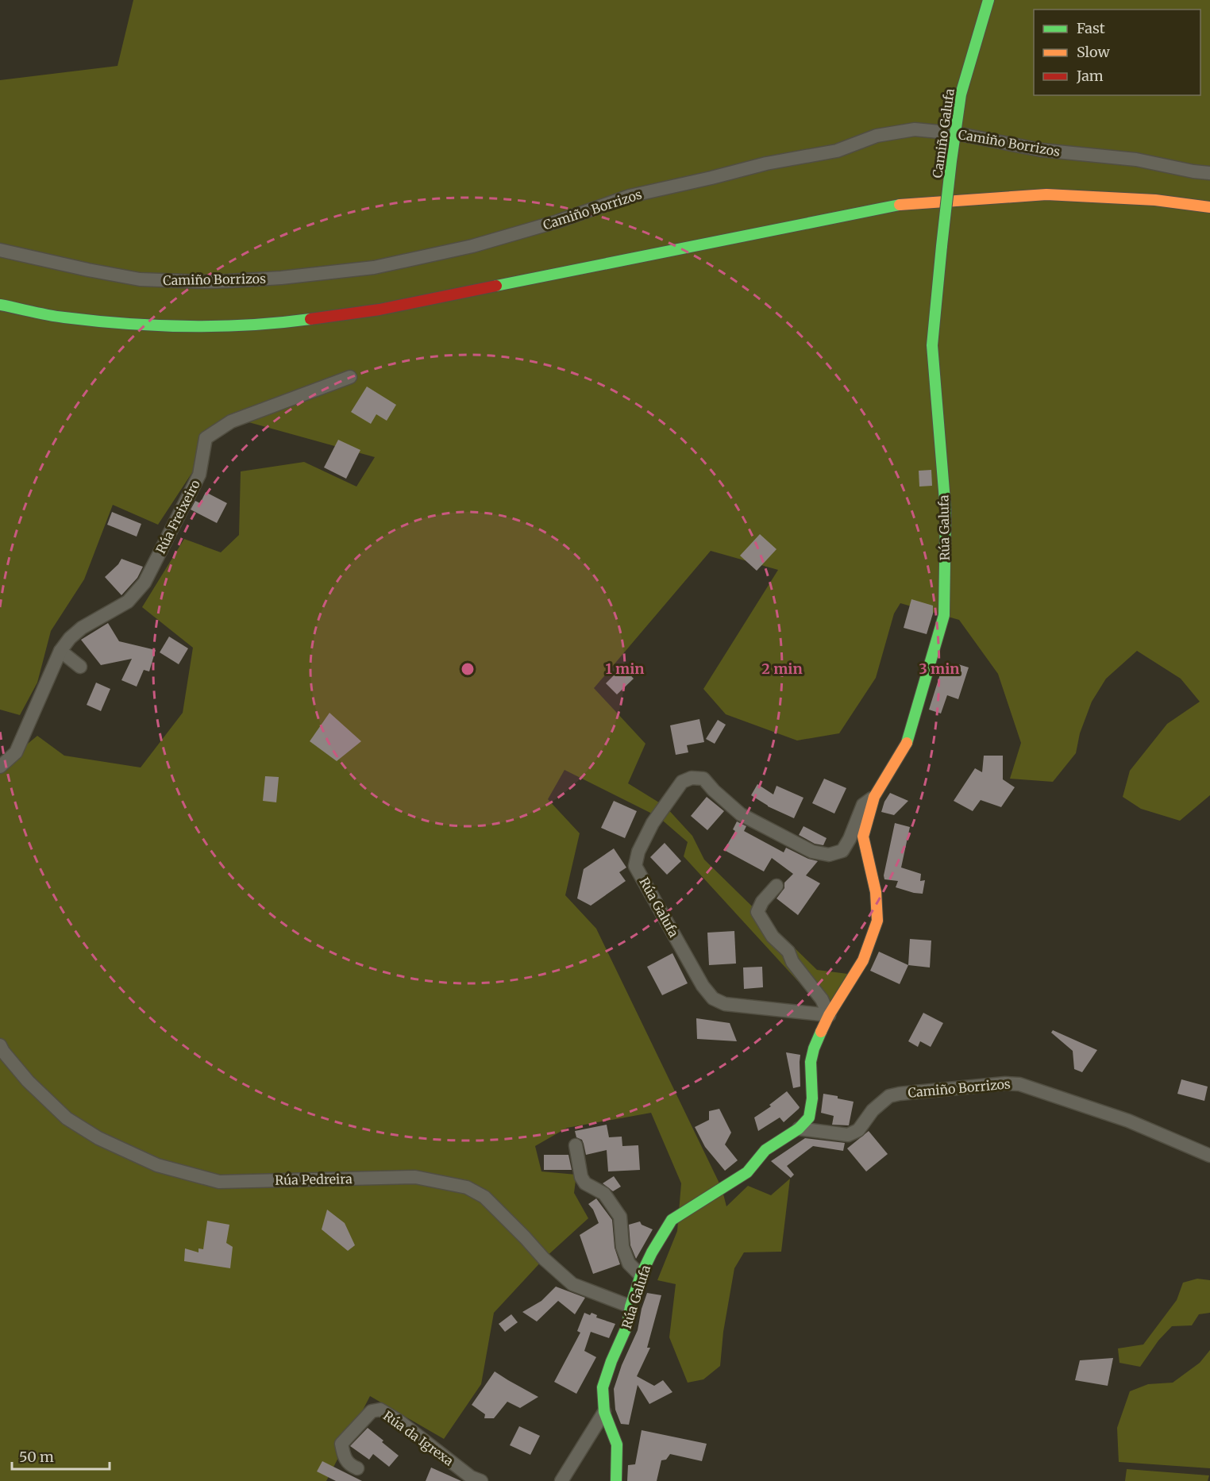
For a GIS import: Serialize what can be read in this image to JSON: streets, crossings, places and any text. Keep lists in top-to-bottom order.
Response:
{
  "streets": {
    "main road": ["Camiño Galufa", "Rúa Galufa"],
    "street": [
      "Camiño Borrizos",
      "Rúa Freixeiro",
      "Rúa Pedreira",
      "Rúa da Igrexa"
    ]
  },
  "crossings": [
    ["Camiño Galufa", "Camiño Borrizos"],
    ["Camiño Galufa", "Rúa Galufa"],
    ["Camiño Borrizos", "Rúa Galufa"],
    ["Rúa Galufa", "Rúa Pedreira"]
  ],
  "legend": ["Fast", "Slow", "Jam"],
  "scale_bar": "50 m",
  "rings": ["1 min", "2 min", "3 min"]
}
